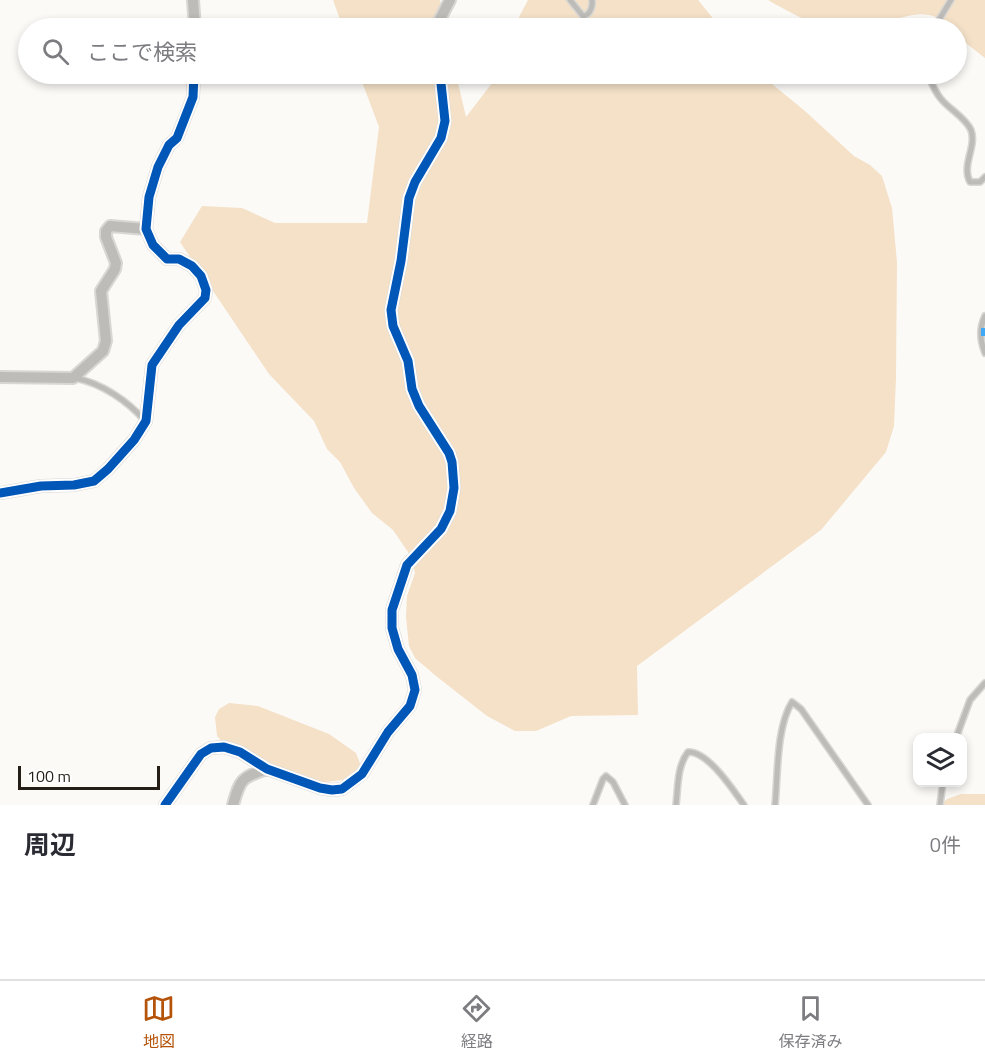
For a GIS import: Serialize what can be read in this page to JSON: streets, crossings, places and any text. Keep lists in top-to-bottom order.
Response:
{
  "scale_bar": "100 m",
  "page": {
    "search": "ここで検索",
    "scale": "100 m",
    "heading": ["周辺", "0件"],
    "nav": ["地図", "経路", "保存済み"]
  }
}
